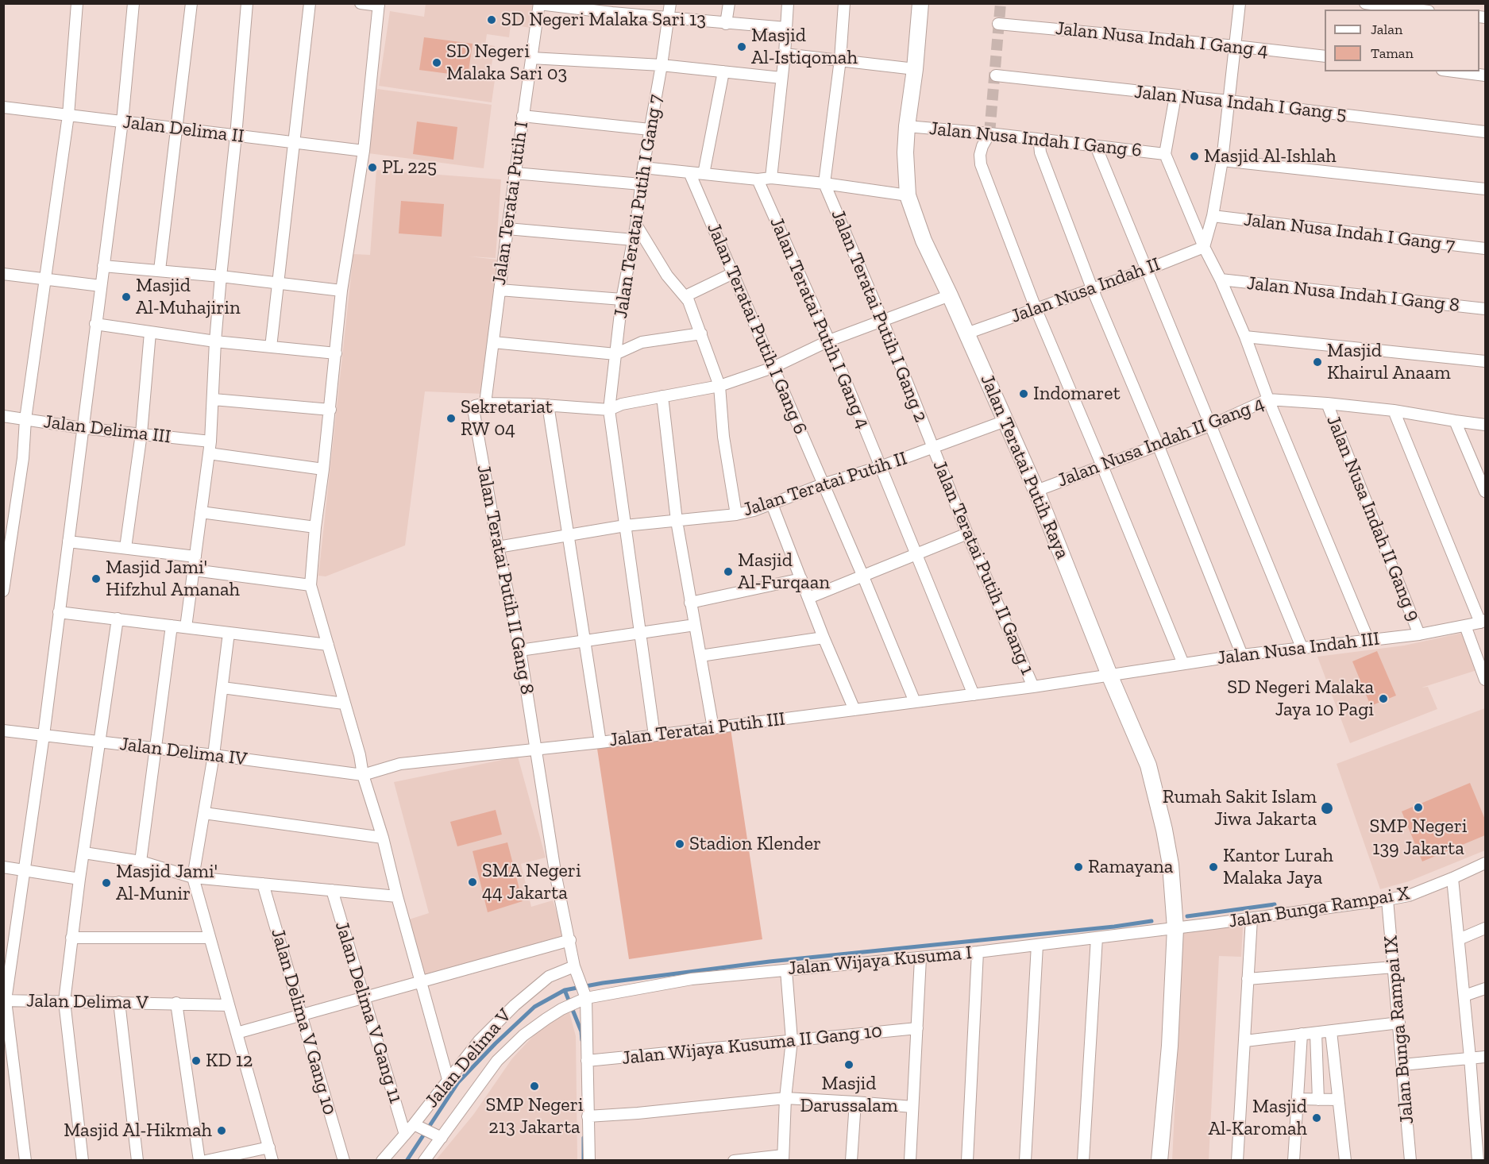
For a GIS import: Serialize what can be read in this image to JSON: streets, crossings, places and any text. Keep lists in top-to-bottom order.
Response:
{
  "streets": {
    "street": [
      "Jalan Nusa Indah I Gang 4",
      "Jalan Nusa Indah I Gang 5",
      "Jalan Delima II",
      "Jalan Nusa Indah I Gang 6",
      "Jalan Teratai Putih I",
      "Jalan Teratai Putih I Gang 7",
      "Jalan Nusa Indah I Gang 7",
      "Jalan Nusa Indah II",
      "Jalan Nusa Indah I Gang 8",
      "Jalan Teratai Putih I Gang 2",
      "Jalan Teratai Putih I Gang 4",
      "Jalan Teratai Putih I Gang 6",
      "Jalan Delima III",
      "Jalan Nusa Indah II Gang 4",
      "Jalan Teratai Putih Raya",
      "Jalan Teratai Putih II",
      "Jalan Nusa Indah II Gang 9",
      "Jalan Teratai Putih II Gang 1",
      "Jalan Teratai Putih II Gang 8",
      "Jalan Nusa Indah III",
      "Jalan Teratai Putih III",
      "Jalan Delima IV",
      "Jalan Bunga Rampai X",
      "Jalan Wijaya Kusuma I",
      "Jalan Delima V",
      "Jalan Delima V Gang 11",
      "Jalan Delima V Gang 10",
      "Jalan Bunga Rampai IX",
      "Jalan Wijaya Kusuma II Gang 10"
    ]
  },
  "crossings": [
    ["Jalan Nusa Indah I Gang 6", "Jalan Teratai Putih Raya"],
    ["Jalan Teratai Putih I", "Jalan Teratai Putih I Gang 7"],
    ["Jalan Teratai Putih I", "Jalan Teratai Putih II Gang 8"],
    ["Jalan Teratai Putih I Gang 7", "Jalan Teratai Putih II"],
    ["Jalan Teratai Putih I Gang 7", "Jalan Teratai Putih III"],
    ["Jalan Nusa Indah II", "Jalan Teratai Putih Raya"],
    ["Jalan Teratai Putih I Gang 2", "Jalan Teratai Putih II"],
    ["Jalan Teratai Putih I Gang 2", "Jalan Teratai Putih II Gang 1"],
    ["Jalan Teratai Putih I Gang 4", "Jalan Teratai Putih II"],
    ["Jalan Teratai Putih I Gang 4", "Jalan Teratai Putih III"],
    ["Jalan Teratai Putih I Gang 6", "Jalan Teratai Putih II"],
    ["Jalan Teratai Putih I Gang 6", "Jalan Teratai Putih III"],
    ["Jalan Nusa Indah II Gang 4", "Jalan Teratai Putih Raya"],
    ["Jalan Nusa Indah II Gang 4", "Jalan Nusa Indah II Gang 9"],
    ["Jalan Teratai Putih Raya", "Jalan Teratai Putih II"],
    ["Jalan Teratai Putih Raya", "Jalan Nusa Indah III"],
    ["Jalan Teratai Putih Raya", "Jalan Teratai Putih III"],
    ["Jalan Teratai Putih Raya", "Jalan Bunga Rampai X"],
    ["Jalan Teratai Putih Raya", "Jalan Wijaya Kusuma I"],
    ["Jalan Teratai Putih II", "Jalan Teratai Putih II Gang 1"],
    ["Jalan Teratai Putih II", "Jalan Teratai Putih II Gang 8"],
    ["Jalan Nusa Indah II Gang 9", "Jalan Nusa Indah III"],
    ["Jalan Teratai Putih II Gang 1", "Jalan Teratai Putih III"],
    ["Jalan Teratai Putih II Gang 8", "Jalan Teratai Putih III"],
    ["Jalan Nusa Indah III", "Jalan Teratai Putih III"],
    ["Jalan Teratai Putih III", "Jalan Delima IV"],
    ["Jalan Bunga Rampai X", "Jalan Wijaya Kusuma I"],
    ["Jalan Bunga Rampai X", "Jalan Bunga Rampai IX"],
    ["Jalan Wijaya Kusuma I", "Jalan Delima V"],
    ["Jalan Delima V", "Jalan Delima V Gang 11"]
  ],
  "places": [
    "SD Negeri Malaka Sari 13",
    "Masjid Al-Istiqomah",
    "SD Negeri Malaka Sari 03",
    "Masjid Al-Ishlah",
    "PL 225",
    "Masjid Al-Muhajirin",
    "Masjid Khairul Anaam",
    "Indomaret",
    "Sekretariat RW 04",
    "Masjid Al-Furqaan",
    "Masjid Jami' Hifzhul Amanah",
    "SD Negeri Malaka Jaya 10 Pagi",
    "SMP Negeri 139 Jakarta",
    "Rumah Sakit Islam Jiwa Jakarta",
    "Stadion Klender",
    "Ramayana",
    "Kantor Lurah Malaka Jaya",
    "SMA Negeri 44 Jakarta",
    "Masjid Jami' Al-Munir",
    "KD 12",
    "Masjid Darussalam",
    "SMP Negeri 213 Jakarta",
    "Masjid Al-Karomah",
    "Masjid Al-Hikmah"
  ],
  "legend": ["Jalan", "Taman"]
}
